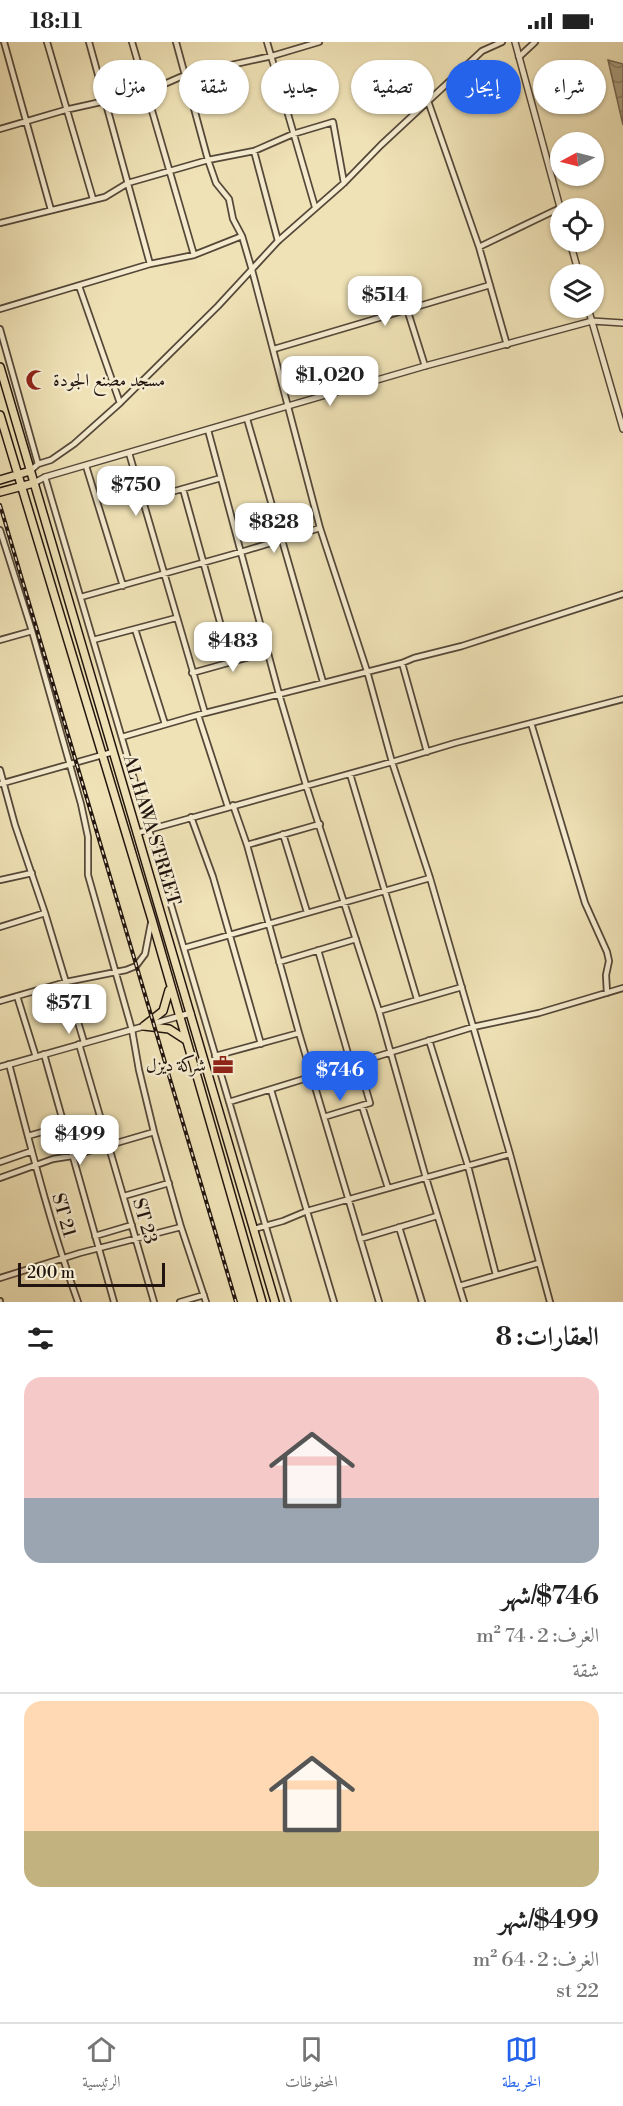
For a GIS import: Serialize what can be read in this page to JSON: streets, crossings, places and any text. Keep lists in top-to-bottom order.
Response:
{
  "streets": {
    "highway": ["AL HAWA STREET"],
    "street": ["ST 21", "ST 23"]
  },
  "places": {
    "mosque": ["مسجد مصنع الجودة"],
    "office": ["شركة ديزل"]
  },
  "scale_bar": "200 m",
  "north": "left",
  "page": {
    "status": "18:11",
    "chip": [
      "شراء",
      "إيجار",
      "تصفية",
      "جديد",
      "شقة",
      "منزل"
    ],
    "price": [
      "$514",
      "$1,020",
      "$750",
      "$828",
      "$483",
      "$571",
      "$746",
      "$499"
    ],
    "scale": "200 m",
    "heading": "العقارات: 8",
    "list": [
      {
        "name": "$746/شهر",
        "note": "الغرف: 2 · 74 m² · شقة"
      },
      {
        "name": "$499/شهر",
        "note": "الغرف: 2 · 64 m² · st 22"
      }
    ],
    "tabs": ["الخريطة", "المحفوظات", "الرئيسية"]
  }
}
